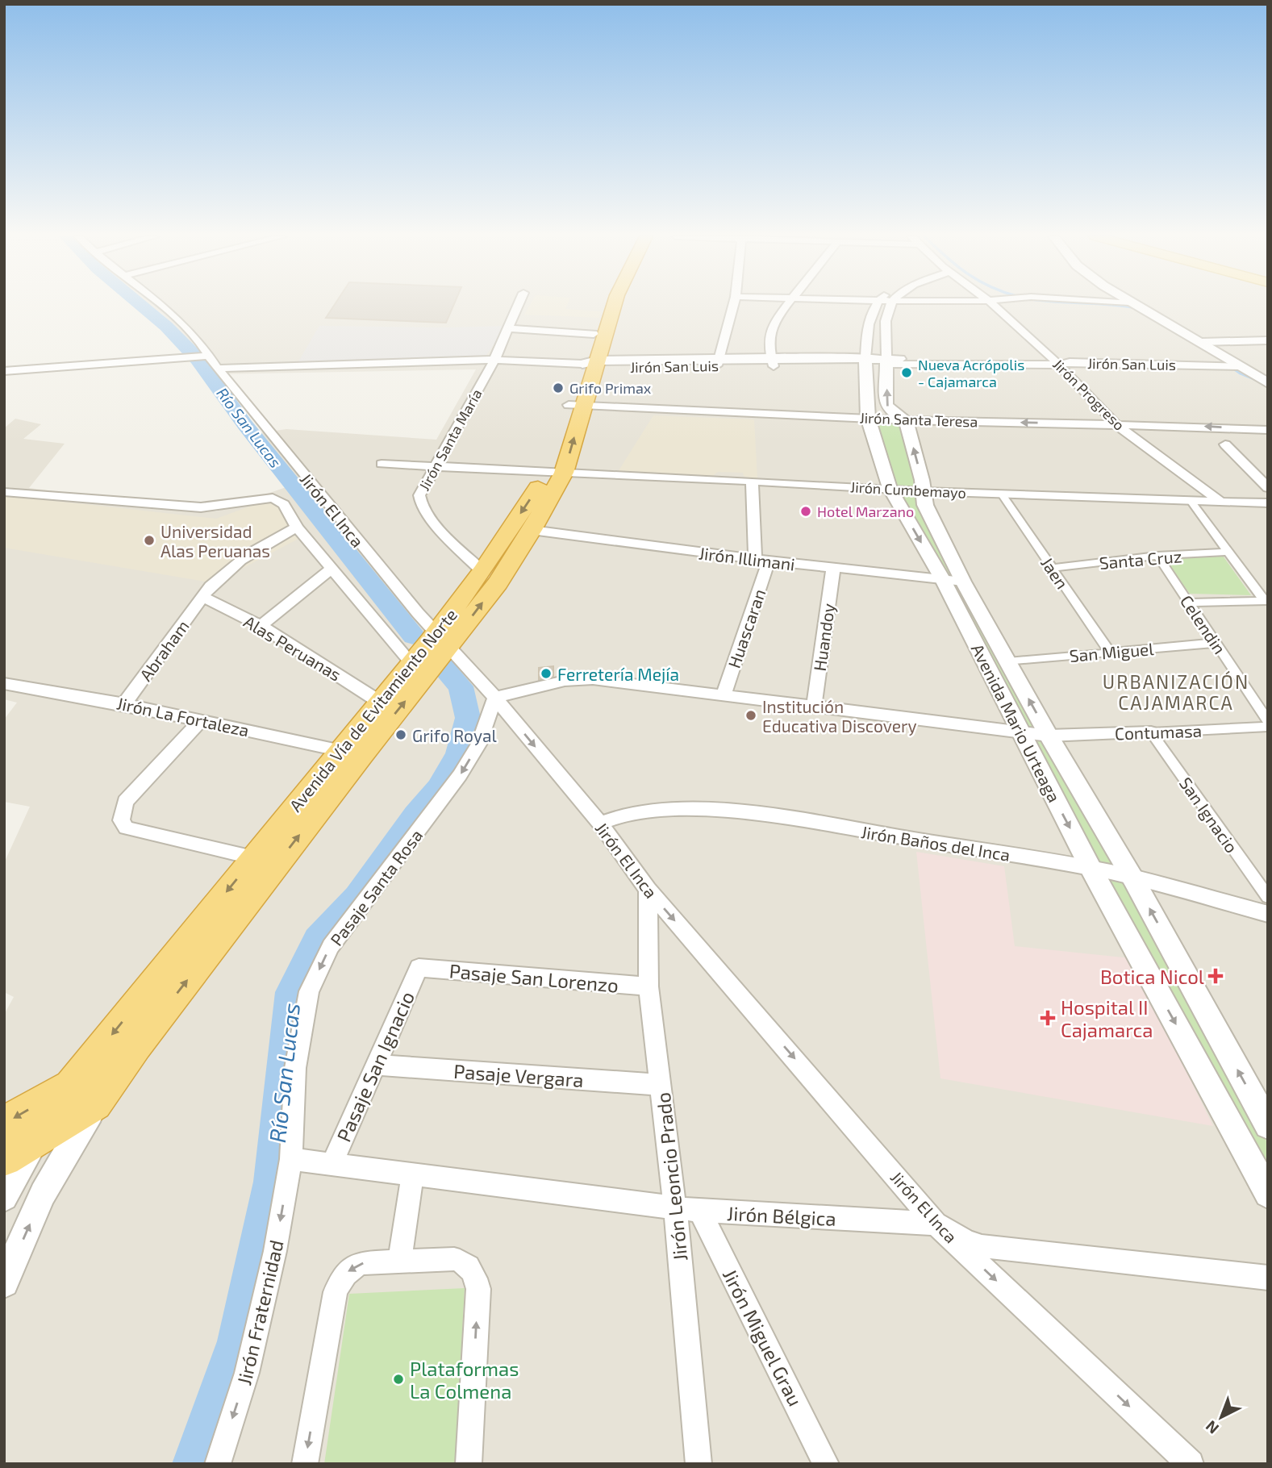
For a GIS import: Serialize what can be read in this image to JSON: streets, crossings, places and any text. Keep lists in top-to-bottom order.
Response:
{
  "streets": {
    "highway": ["Avenida Vía de Evitamiento Norte"],
    "street": [
      "Jirón San Luis",
      "Jirón Progreso",
      "Jirón Santa Teresa",
      "Jirón Santa María",
      "Jirón Cumbemayo",
      "Jirón El Inca",
      "Jirón Illimani",
      "Santa Cruz",
      "Jaen",
      "Celendin",
      "Huascaran",
      "Huandoy",
      "Alas Peruanas",
      "Abraham",
      "San Miguel",
      "Jirón La Fortaleza",
      "Avenida Mario Urteaga",
      "Contumasa",
      "San Ignacio",
      "Jirón Baños del Inca",
      "Pasaje Santa Rosa",
      "Pasaje San Lorenzo",
      "Pasaje San Ignacio",
      "Pasaje Vergara",
      "Jirón Leoncio Prado",
      "Jirón Bélgica",
      "Jirón Fraternidad",
      "Jirón Miguel Grau"
    ]
  },
  "crossings": [
    ["Jirón San Luis", "Jirón Progreso"],
    ["Jirón San Luis", "Avenida Mario Urteaga"],
    ["Jirón Progreso", "Jirón Santa Teresa"],
    ["Jirón Progreso", "Jirón Cumbemayo"],
    ["Jirón Santa Teresa", "Avenida Mario Urteaga"],
    ["Jirón Santa María", "Jirón Cumbemayo"],
    ["Jirón Santa María", "Avenida Vía de Evitamiento Norte"],
    ["Jirón Cumbemayo", "Jaen"],
    ["Jirón Cumbemayo", "Huascaran"],
    ["Jirón Cumbemayo", "Avenida Vía de Evitamiento Norte"],
    ["Jirón Cumbemayo", "Avenida Mario Urteaga"],
    ["Jirón El Inca", "Avenida Vía de Evitamiento Norte"],
    ["Jirón El Inca", "Contumasa"],
    ["Jirón El Inca", "Jirón Baños del Inca"],
    ["Jirón El Inca", "Pasaje Santa Rosa"],
    ["Jirón El Inca", "Jirón Leoncio Prado"],
    ["Jirón El Inca", "Jirón Bélgica"],
    ["Jirón Illimani", "Huascaran"],
    ["Jirón Illimani", "Huandoy"],
    ["Jirón Illimani", "Avenida Vía de Evitamiento Norte"],
    ["Jirón Illimani", "Avenida Mario Urteaga"],
    ["Santa Cruz", "Jaen"],
    ["Santa Cruz", "Celendin"],
    ["Jaen", "San Miguel"],
    ["Celendin", "San Miguel"],
    ["Huascaran", "Contumasa"],
    ["Huandoy", "Contumasa"],
    ["Alas Peruanas", "Abraham"],
    ["Alas Peruanas", "Avenida Vía de Evitamiento Norte"],
    ["Abraham", "Jirón La Fortaleza"],
    ["San Miguel", "Avenida Mario Urteaga"],
    ["Avenida Vía de Evitamiento Norte", "Jirón La Fortaleza"],
    ["Avenida Mario Urteaga", "Contumasa"],
    ["Avenida Mario Urteaga", "Jirón Baños del Inca"],
    ["Contumasa", "San Ignacio"],
    ["Contumasa", "Pasaje Santa Rosa"],
    ["Pasaje Santa Rosa", "Jirón Bélgica"],
    ["Pasaje Santa Rosa", "Jirón Fraternidad"],
    ["Pasaje San Lorenzo", "Pasaje San Ignacio"],
    ["Pasaje San Lorenzo", "Jirón Leoncio Prado"],
    ["Pasaje San Ignacio", "Pasaje Vergara"],
    ["Pasaje San Ignacio", "Jirón Bélgica"],
    ["Pasaje Vergara", "Jirón Leoncio Prado"],
    ["Jirón Leoncio Prado", "Jirón Bélgica"],
    ["Jirón Bélgica", "Jirón Fraternidad"],
    ["Jirón Bélgica", "Jirón Miguel Grau"]
  ],
  "one_way": [
    "Jirón Santa Teresa",
    "Jirón El Inca",
    "Pasaje Santa Rosa",
    "Jirón Fraternidad"
  ],
  "districts": ["URBANIZACIÓN CAJAMARCA"],
  "water": ["Río San Lucas"],
  "places": {
    "other": [
      "Nueva Acrópolis - Cajamarca",
      "Grifo Primax",
      "Hotel Marzano",
      "Universidad Alas Peruanas",
      "Ferretería Mejía",
      "Institución Educativa Discovery",
      "Grifo Royal",
      "Plataformas La Colmena"
    ],
    "health": ["Botica Nicol", "Hospital II Cajamarca"]
  },
  "north": "bottom left"
}
